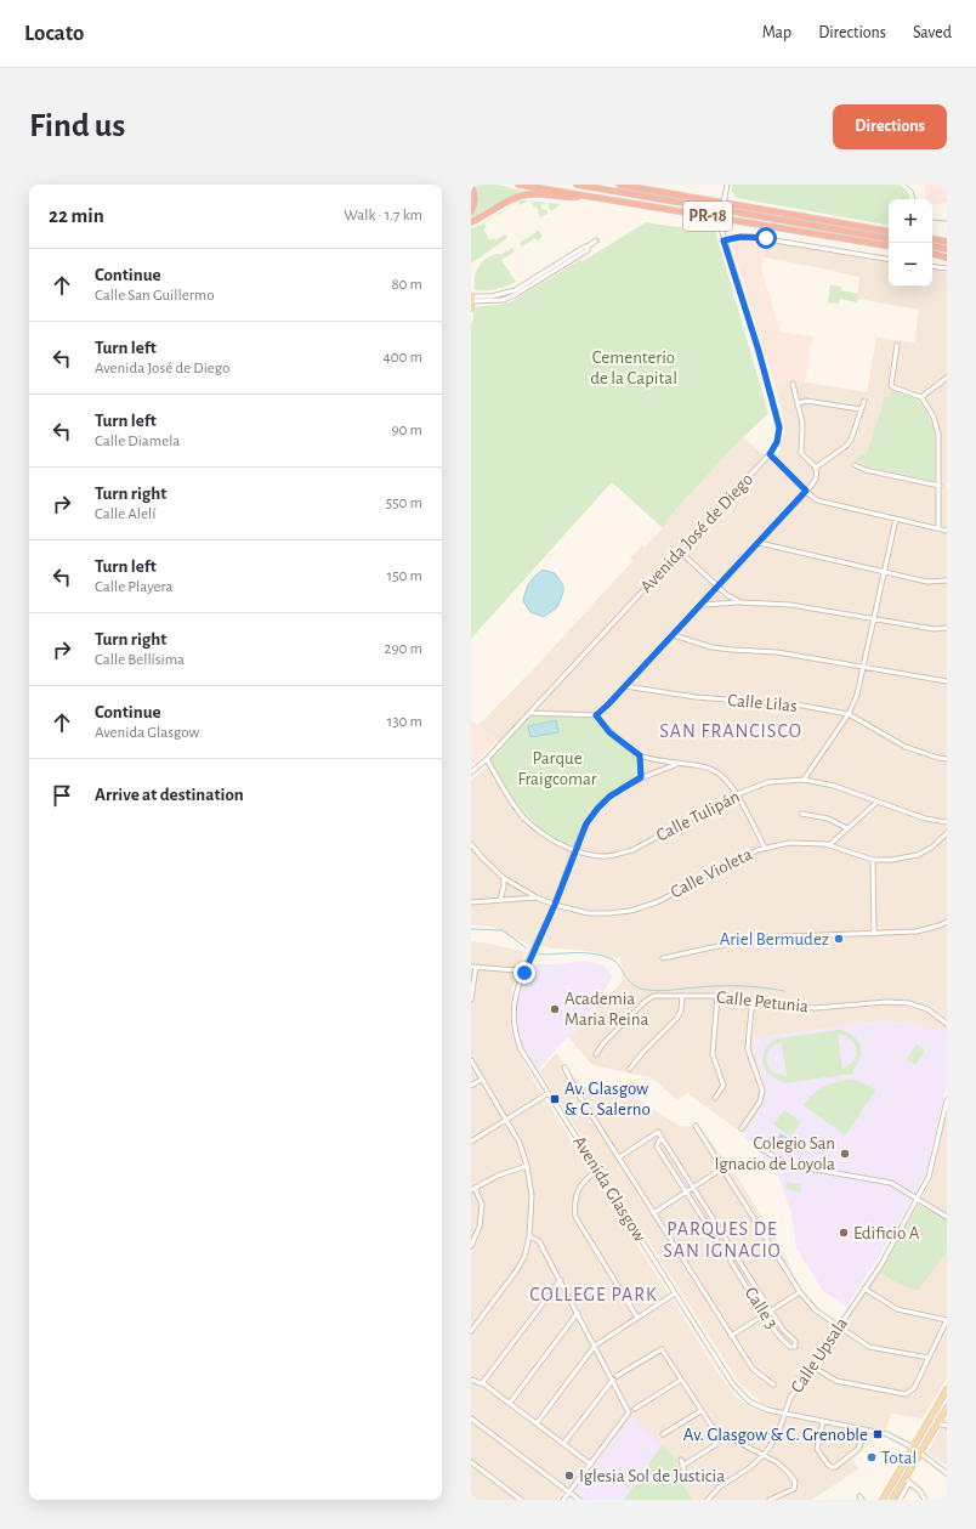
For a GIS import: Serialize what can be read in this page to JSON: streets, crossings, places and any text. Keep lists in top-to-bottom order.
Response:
{
  "streets": {
    "highway": ["PR-18"],
    "street": [
      "Avenida José de Diego",
      "Calle Lilas",
      "Calle Tulipán",
      "Calle Violeta",
      "Calle Petunia",
      "Avenida Glasgow",
      "Calle 3",
      "Calle Upsala"
    ]
  },
  "crossings": [
    ["Avenida José de Diego", "Calle Tulipán"],
    ["Calle Tulipán", "Avenida Glasgow"],
    ["Calle Violeta", "Avenida Glasgow"],
    ["Avenida Glasgow", "Calle Upsala"]
  ],
  "districts": ["SAN FRANCISCO", "PARQUES DE SAN IGNACIO", "COLLEGE PARK"],
  "parks": ["Cementerio de la Capital", "Parque Fraigcomar"],
  "places": {
    "other": [
      "Ariel Bermudez",
      "Academia Maria Reina",
      "Colegio San Ignacio de Loyola",
      "Edificio A",
      "Total",
      "Iglesia Sol de Justicia"
    ],
    "transit": ["Av. Glasgow & C. Salerno", "Av. Glasgow & C. Grenoble"]
  },
  "page": {
    "header": "Locato",
    "nav": ["Map", "Directions", "Saved"],
    "buttons": "Directions",
    "title": "Find us",
    "heading": ["22 min", "Walk · 1.7 km"],
    "map_buttons": ["+", "−"],
    "list": [
      ["Continue", "Calle San Guillermo", "80 m"],
      ["Turn left", "Avenida José de Diego", "400 m"],
      ["Turn left", "Calle Diamela", "90 m"],
      ["Turn right", "Calle Alelí", "550 m"],
      ["Turn left", "Calle Playera", "150 m"],
      ["Turn right", "Calle Bellísima", "290 m"],
      ["Continue", "Avenida Glasgow", "130 m"],
      "Arrive at destination"
    ]
  }
}
